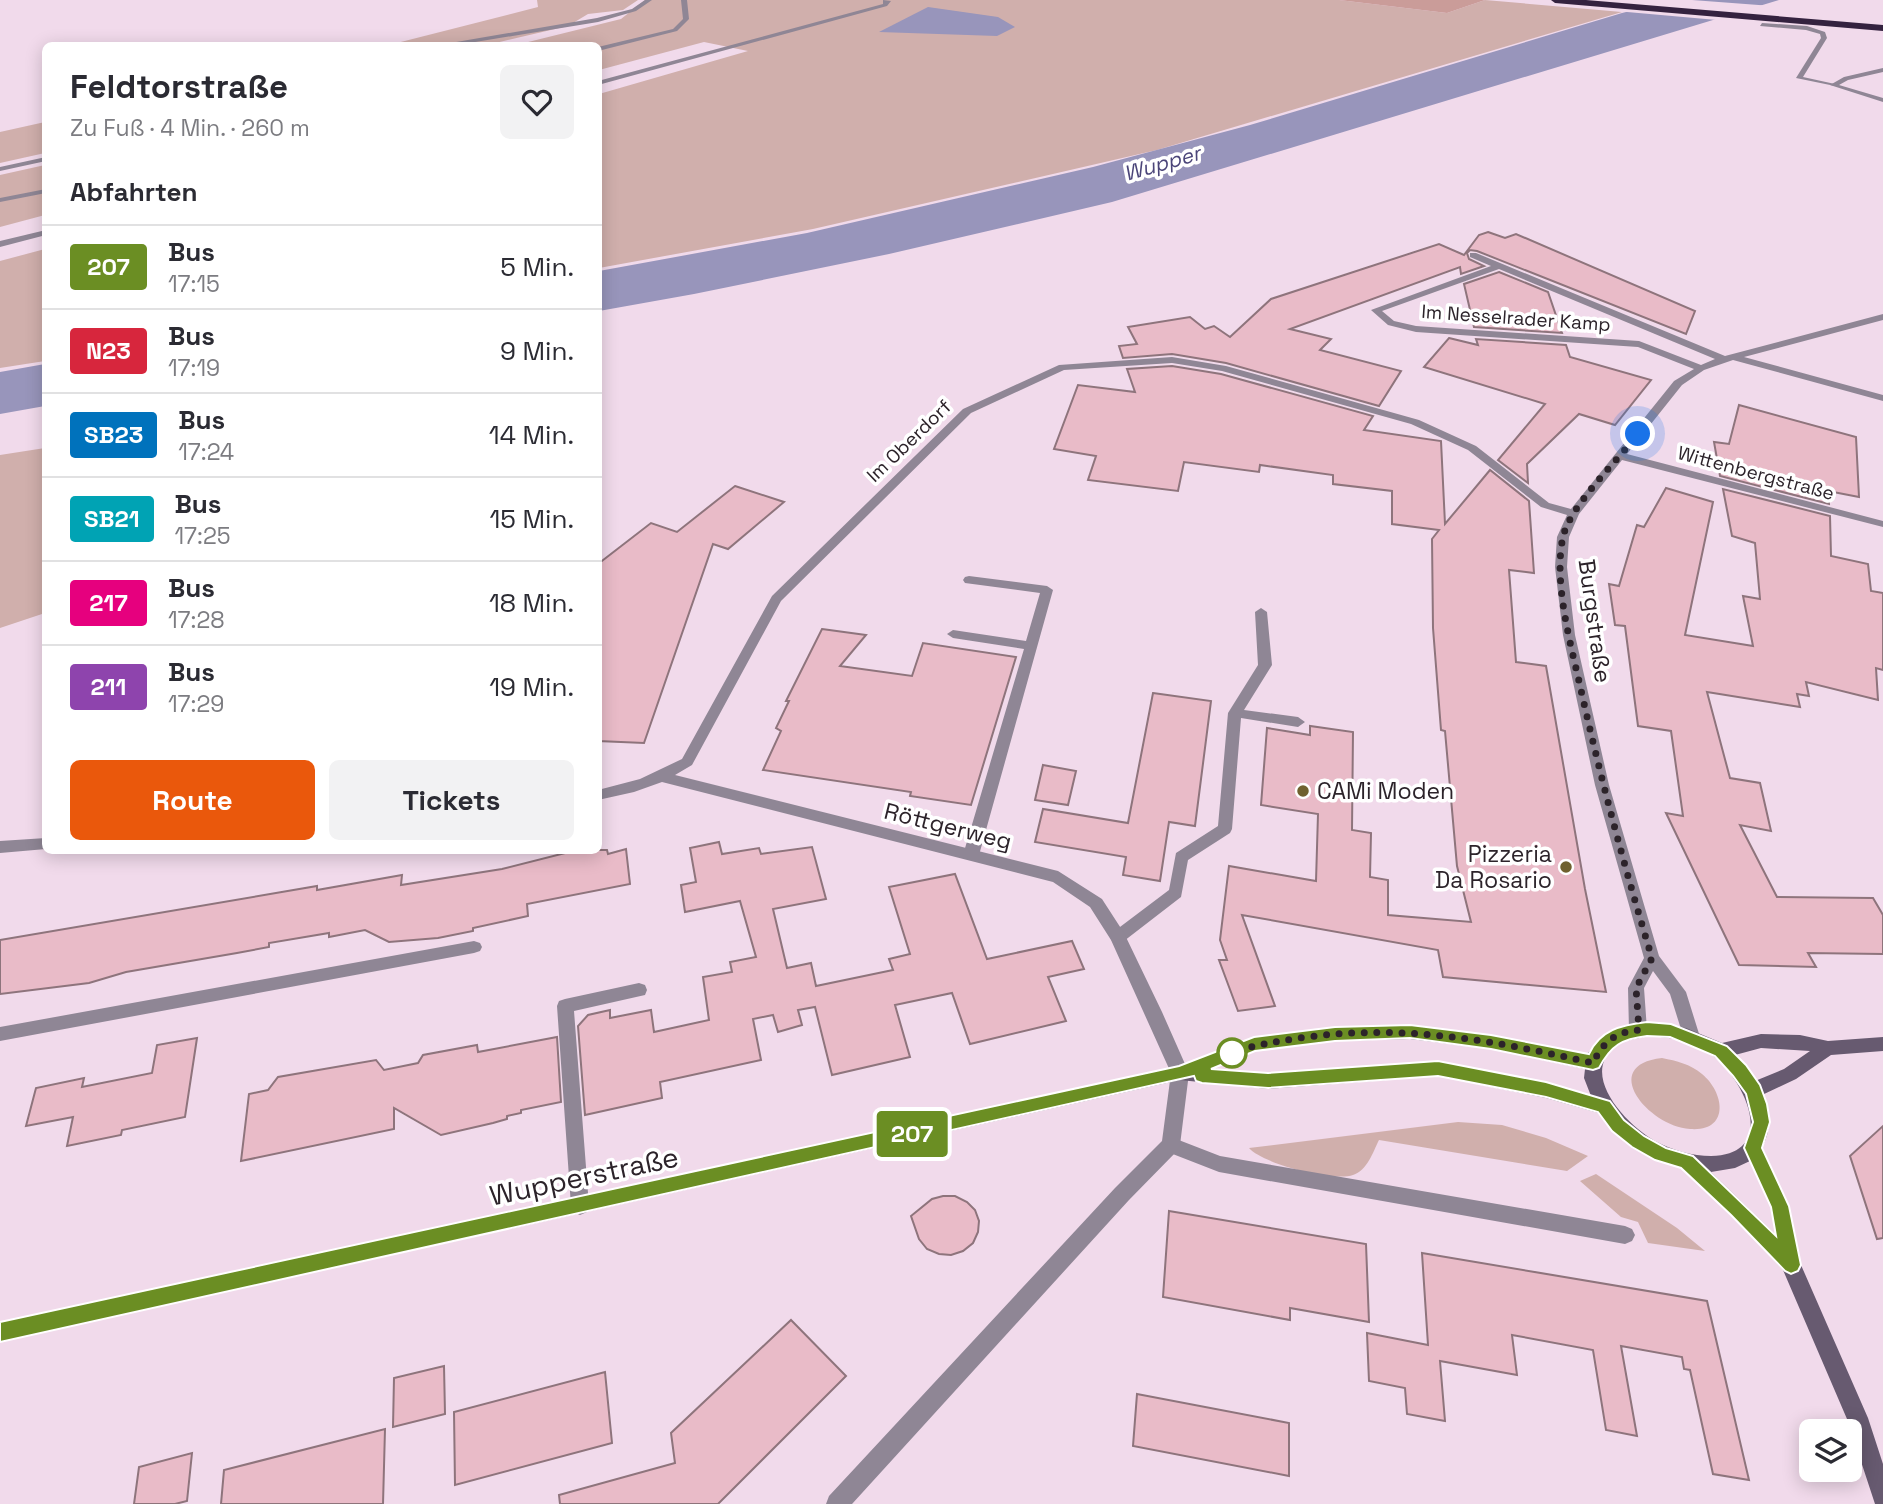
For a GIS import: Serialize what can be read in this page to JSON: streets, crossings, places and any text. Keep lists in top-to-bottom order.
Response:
{
  "streets": {
    "main road": ["Wupperstraße"],
    "street": [
      "Im Nesselrader Kamp",
      "Im Oberdorf",
      "Wittenbergstraße",
      "Burgstraße",
      "Röttgerweg"
    ]
  },
  "crossings": [
    ["Im Nesselrader Kamp", "Burgstraße"],
    ["Im Oberdorf", "Burgstraße"],
    ["Im Oberdorf", "Röttgerweg"],
    ["Wittenbergstraße", "Burgstraße"],
    ["Burgstraße", "Wupperstraße"],
    ["Röttgerweg", "Wupperstraße"]
  ],
  "water": ["Wupper"],
  "places": ["CAMi Moden", "Pizzeria Da Rosario"],
  "lines": ["bus line 207"],
  "page": {
    "on_map": "207",
    "heading": [
      ["Feldtorstraße", "Zu Fuß · 4 Min. · 260 m"],
      "Abfahrten"
    ],
    "list": [
      {
        "mark": "207",
        "name": "Bus",
        "note": "17:15",
        "value": "5 Min."
      },
      {
        "mark": "N23",
        "name": "Bus",
        "note": "17:19",
        "value": "9 Min."
      },
      {
        "mark": "SB23",
        "name": "Bus",
        "note": "17:24",
        "value": "14 Min."
      },
      {
        "mark": "SB21",
        "name": "Bus",
        "note": "17:25",
        "value": "15 Min."
      },
      {
        "mark": "217",
        "name": "Bus",
        "note": "17:28",
        "value": "18 Min."
      },
      {
        "mark": "211",
        "name": "Bus",
        "note": "17:29",
        "value": "19 Min."
      }
    ],
    "buttons": ["Route", "Tickets"]
  }
}
